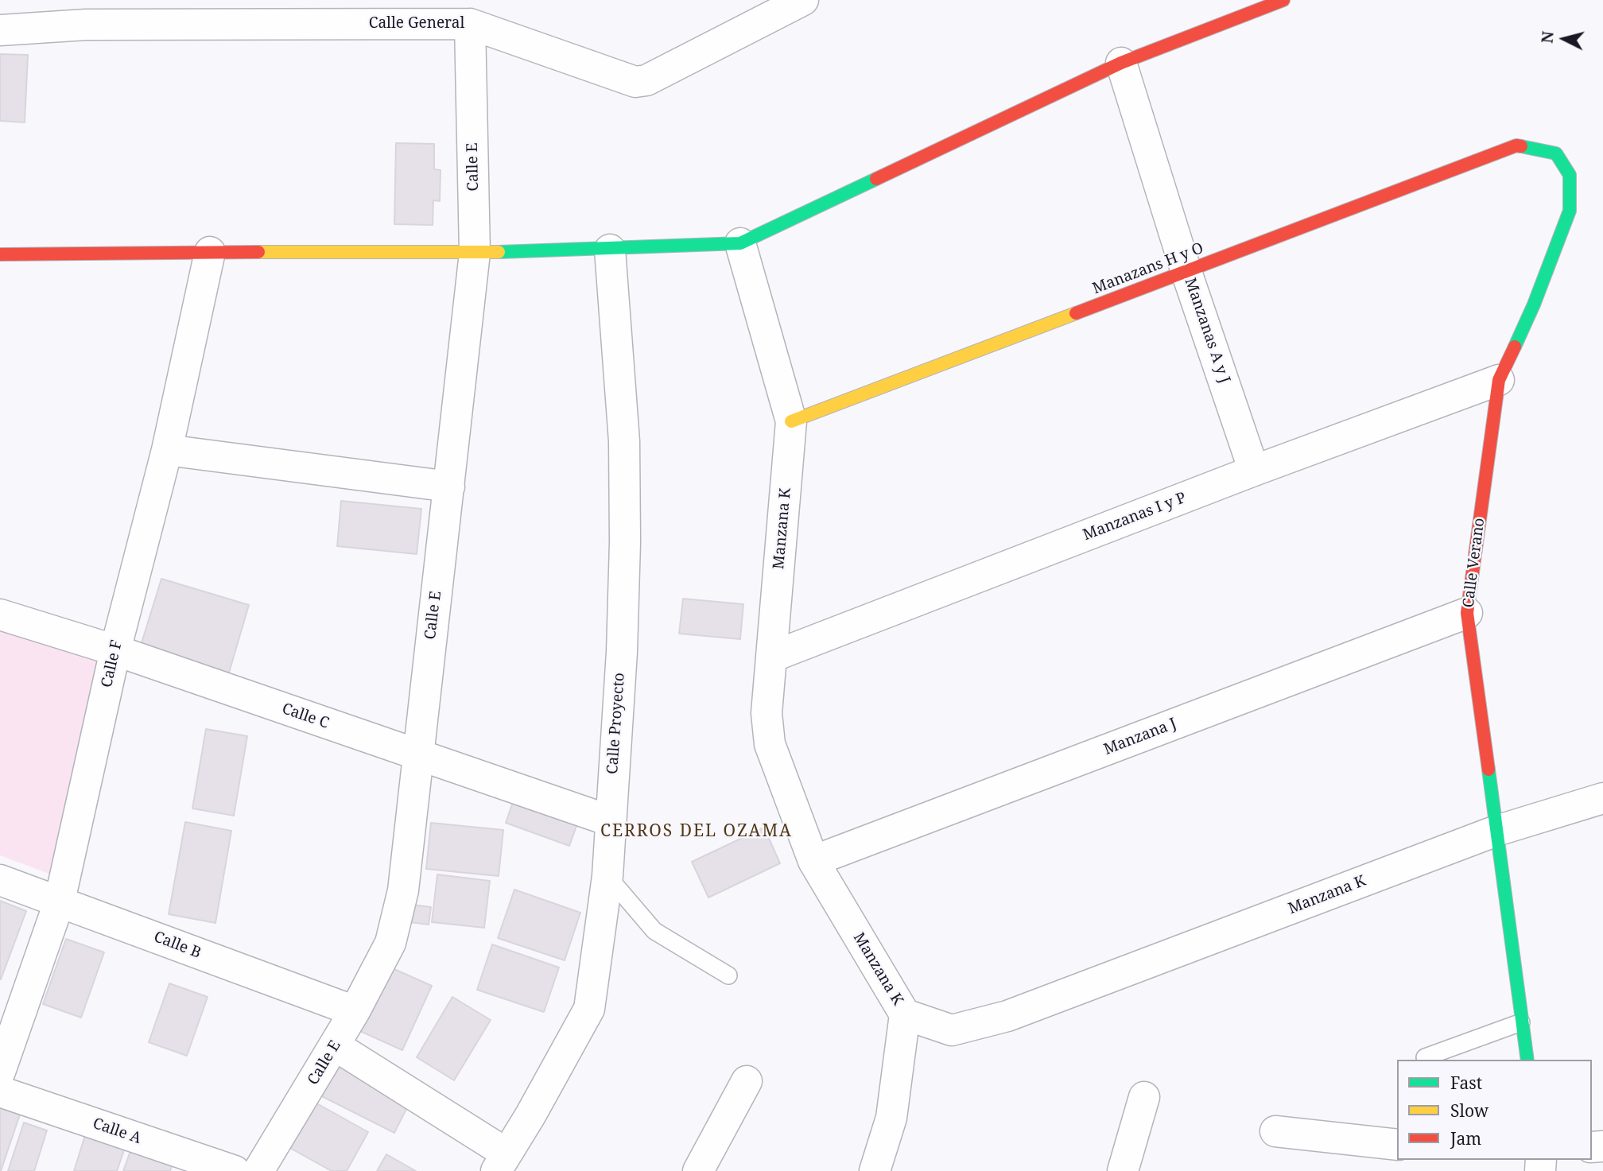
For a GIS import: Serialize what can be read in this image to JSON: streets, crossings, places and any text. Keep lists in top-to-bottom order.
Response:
{
  "streets": {
    "street": [
      "Calle General",
      "Calle E",
      "Manazans H y O",
      "Manzanas A y J",
      "Manzanas I y P",
      "Manzana K",
      "Calle Verano",
      "Calle F",
      "Calle C",
      "Calle Proyecto",
      "Manzana J",
      "Calle B",
      "Calle A"
    ]
  },
  "crossings": [
    ["Calle General", "Calle E"],
    ["Calle E", "Calle C"],
    ["Calle E", "Calle B"],
    ["Manazans H y O", "Manzanas A y J"],
    ["Manazans H y O", "Manzana K"],
    ["Manazans H y O", "Calle Verano"],
    ["Manzanas A y J", "Manzanas I y P"],
    ["Manzanas I y P", "Manzana K"],
    ["Manzanas I y P", "Calle Verano"],
    ["Manzana K", "Calle Verano"],
    ["Manzana K", "Manzana J"],
    ["Calle Verano", "Manzana J"],
    ["Calle F", "Calle C"],
    ["Calle F", "Calle B"],
    ["Calle C", "Calle Proyecto"]
  ],
  "districts": ["CERROS DEL OZAMA"],
  "legend": ["Fast", "Slow", "Jam"],
  "north": "left"
}
